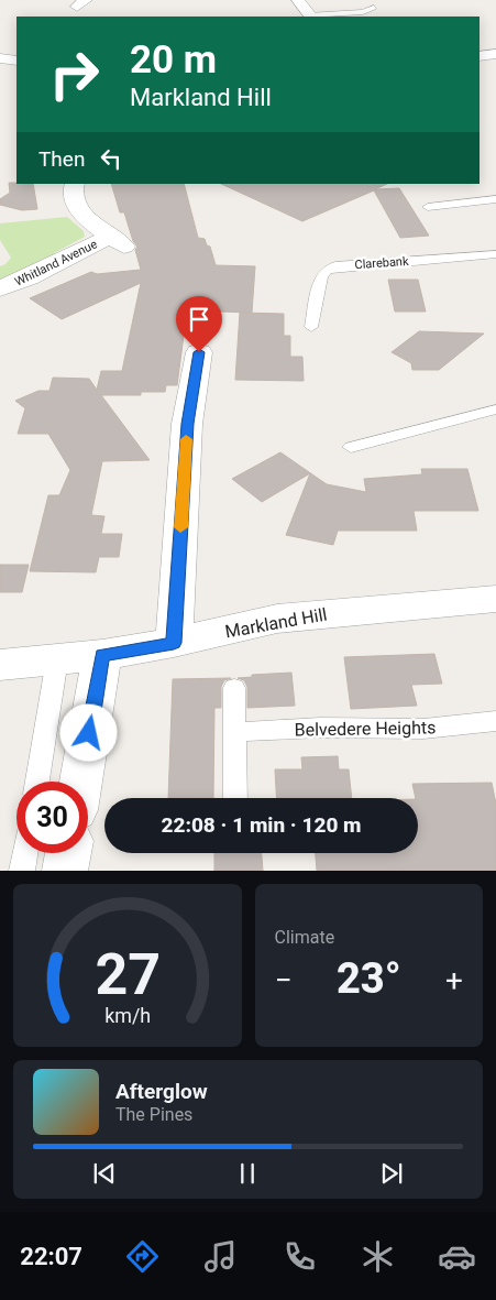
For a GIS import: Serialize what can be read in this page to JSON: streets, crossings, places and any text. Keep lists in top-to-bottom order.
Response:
{
  "streets": {
    "street": ["Whitland Avenue", "Markland Hill"],
    "lane": ["Clarebank", "Belvedere Heights"]
  },
  "page": {
    "turn": ["20 m", "Markland Hill"],
    "then": "Then",
    "limit": "30",
    "trip": "22:08 · 1 min · 120 m",
    "tile": "Climate",
    "heat": ["−", "23°", "+"],
    "song": ["Afterglow", "The Pines"],
    "tabs": "22:07",
    "gauge": ["27", "km/h"]
  }
}
